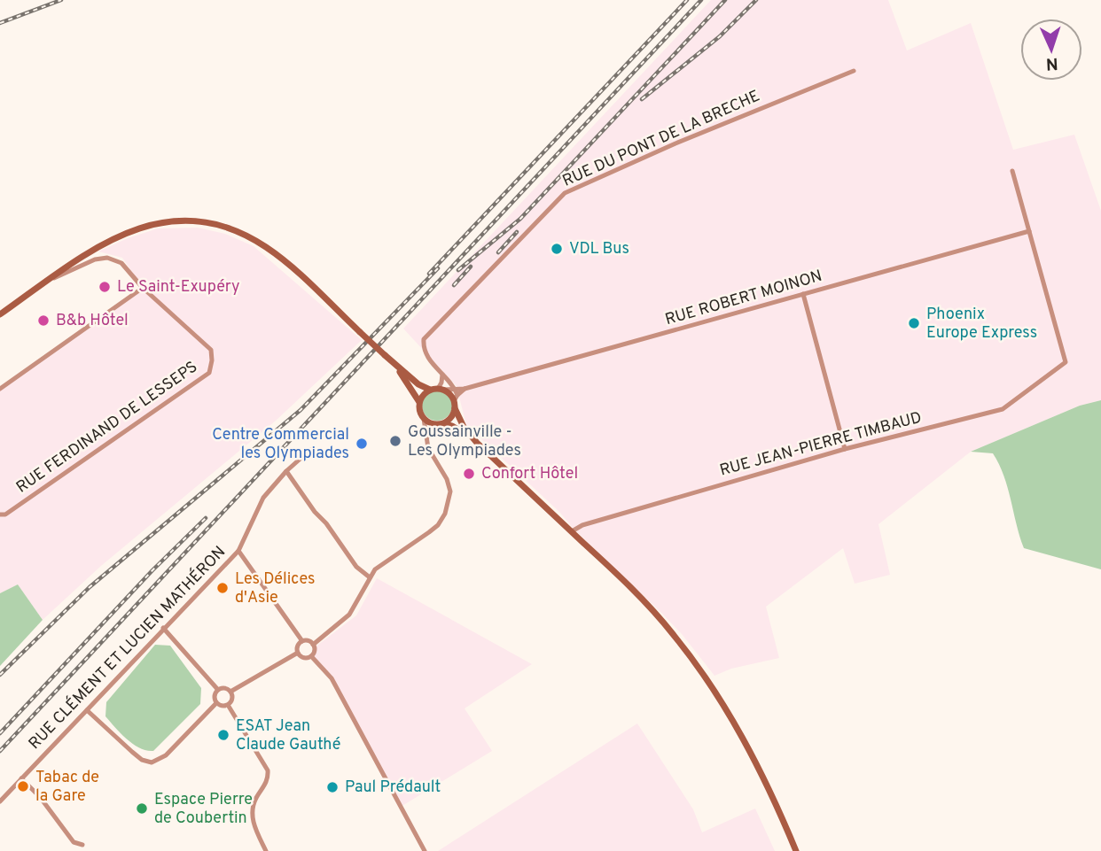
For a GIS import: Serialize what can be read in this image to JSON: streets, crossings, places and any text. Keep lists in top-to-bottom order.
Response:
{
  "streets": {
    "street": [
      "RUE DU PONT DE LA BRECHE",
      "RUE ROBERT MOINON",
      "RUE FERDINAND DE LESSEPS",
      "RUE JEAN-PIERRE TIMBAUD",
      "RUE CLÉMENT ET LUCIEN MATHÉRON"
    ]
  },
  "crossings": [
    ["RUE DU PONT DE LA BRECHE", "RUE ROBERT MOINON"],
    ["RUE ROBERT MOINON", "RUE JEAN-PIERRE TIMBAUD"]
  ],
  "places": [
    "VDL Bus",
    "Le Saint-Exupéry",
    "B&b Hôtel",
    "Phoenix Europe Express",
    "Goussainville - Les Olympiades",
    "Centre Commercial les Olympiades",
    "Confort Hôtel",
    "Les Délices d'Asie",
    "ESAT Jean Claude Gauthé",
    "Tabac de la Gare",
    "Paul Prédault",
    "Espace Pierre de Coubertin"
  ],
  "north": "bottom"
}
